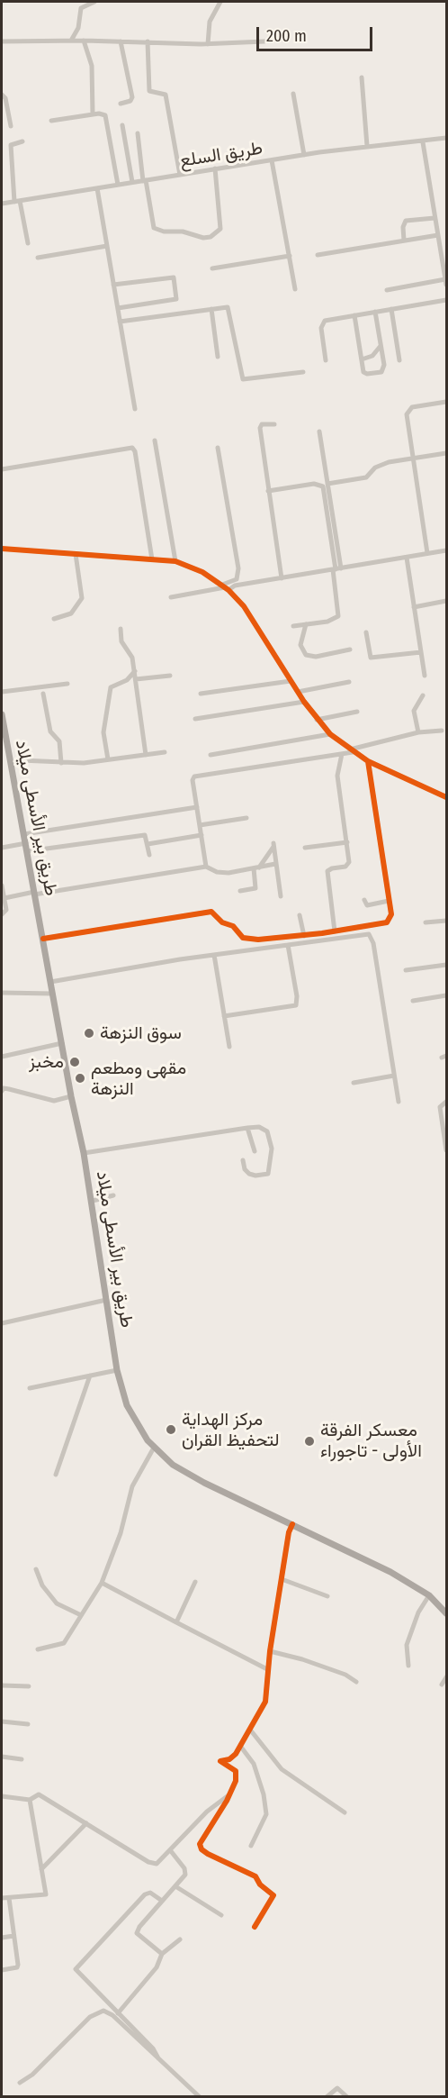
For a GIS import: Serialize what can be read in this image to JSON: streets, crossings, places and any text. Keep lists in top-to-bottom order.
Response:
{
  "streets": {
    "main road": ["طريق بير الأسطى ميلاد"],
    "street": ["طريق السلع"]
  },
  "places": [
    "سوق النزهة",
    "مخبز",
    "مقهى ومطعم النزهة",
    "مركز الهداية لتحفيظ القران",
    "معسكر الفرقة الأولى - تاجوراء"
  ],
  "scale_bar": "200 m"
}
